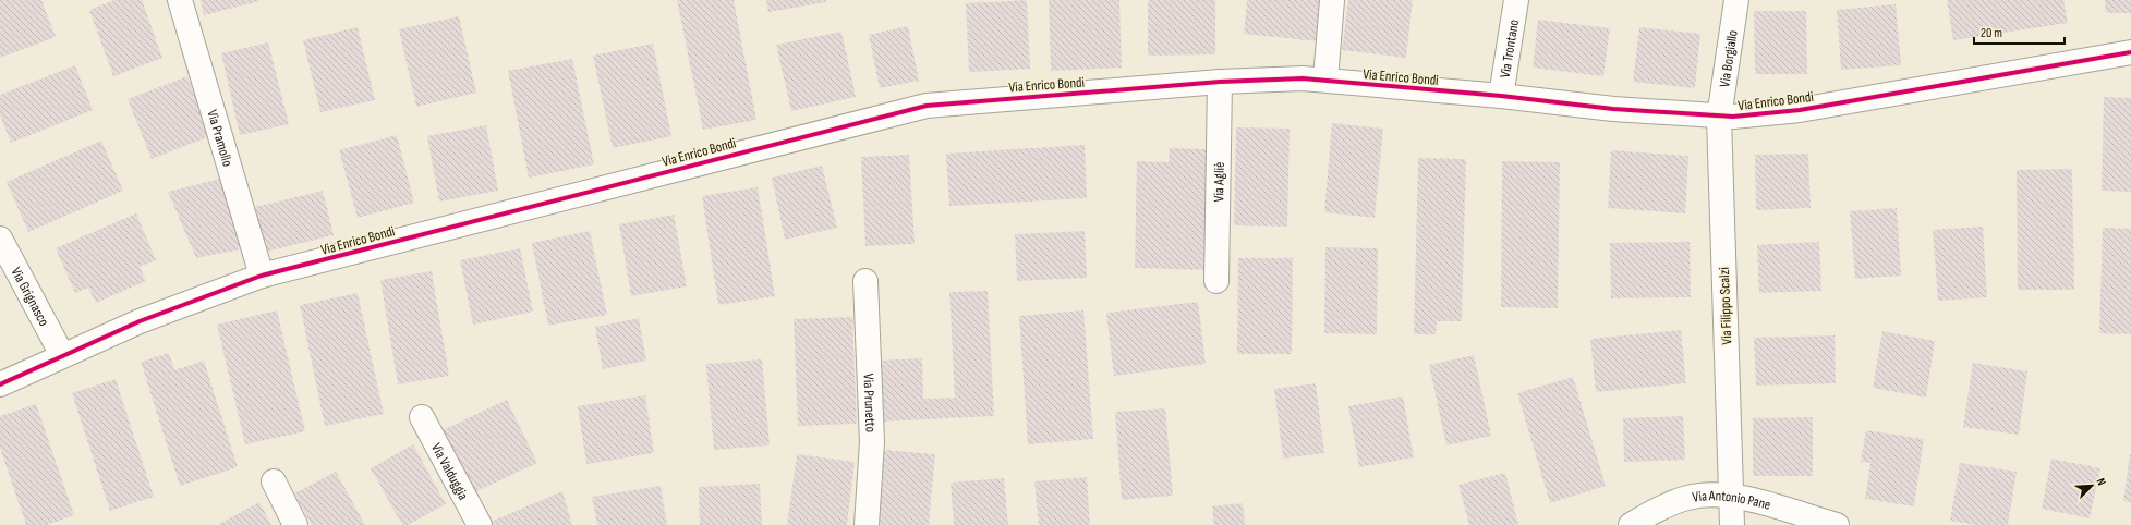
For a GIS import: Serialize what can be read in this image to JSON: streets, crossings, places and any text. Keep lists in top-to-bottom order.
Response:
{
  "streets": {
    "street": [
      "Via Trontano",
      "Via Borgiallo",
      "Via Enrico Bondi",
      "Via Pramollo",
      "Via Agliè",
      "Via Grignasco",
      "Via Filippo Scalzi",
      "Via Prunetto",
      "Via Valduggia",
      "Via Antonio Pane"
    ]
  },
  "crossings": [
    ["Via Trontano", "Via Enrico Bondi"],
    ["Via Borgiallo", "Via Enrico Bondi"],
    ["Via Borgiallo", "Via Filippo Scalzi"],
    ["Via Enrico Bondi", "Via Pramollo"],
    ["Via Enrico Bondi", "Via Agliè"],
    ["Via Enrico Bondi", "Via Grignasco"],
    ["Via Enrico Bondi", "Via Filippo Scalzi"],
    ["Via Filippo Scalzi", "Via Antonio Pane"]
  ],
  "scale_bar": "20 m",
  "north": "top right"
}
